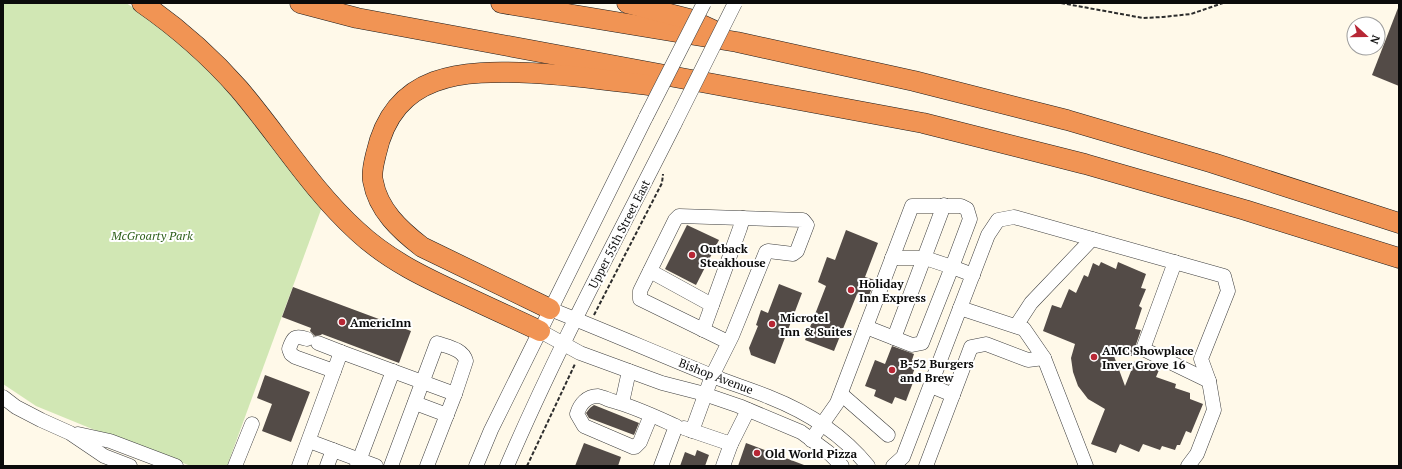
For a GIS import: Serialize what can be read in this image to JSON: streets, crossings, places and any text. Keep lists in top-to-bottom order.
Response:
{
  "streets": {
    "street": ["Upper 55th Street East", "Bishop Avenue"]
  },
  "crossings": [
    ["Upper 55th Street East", "Bishop Avenue"]
  ],
  "parks": ["McGroarty Park"],
  "places": [
    "Outback Steakhouse",
    "Holiday Inn Express",
    "AmericInn",
    "Microtel Inn & Suites",
    "AMC Showplace Inver Grove 16",
    "B-52 Burgers and Brew",
    "Old World Pizza"
  ],
  "north": "right"
}
